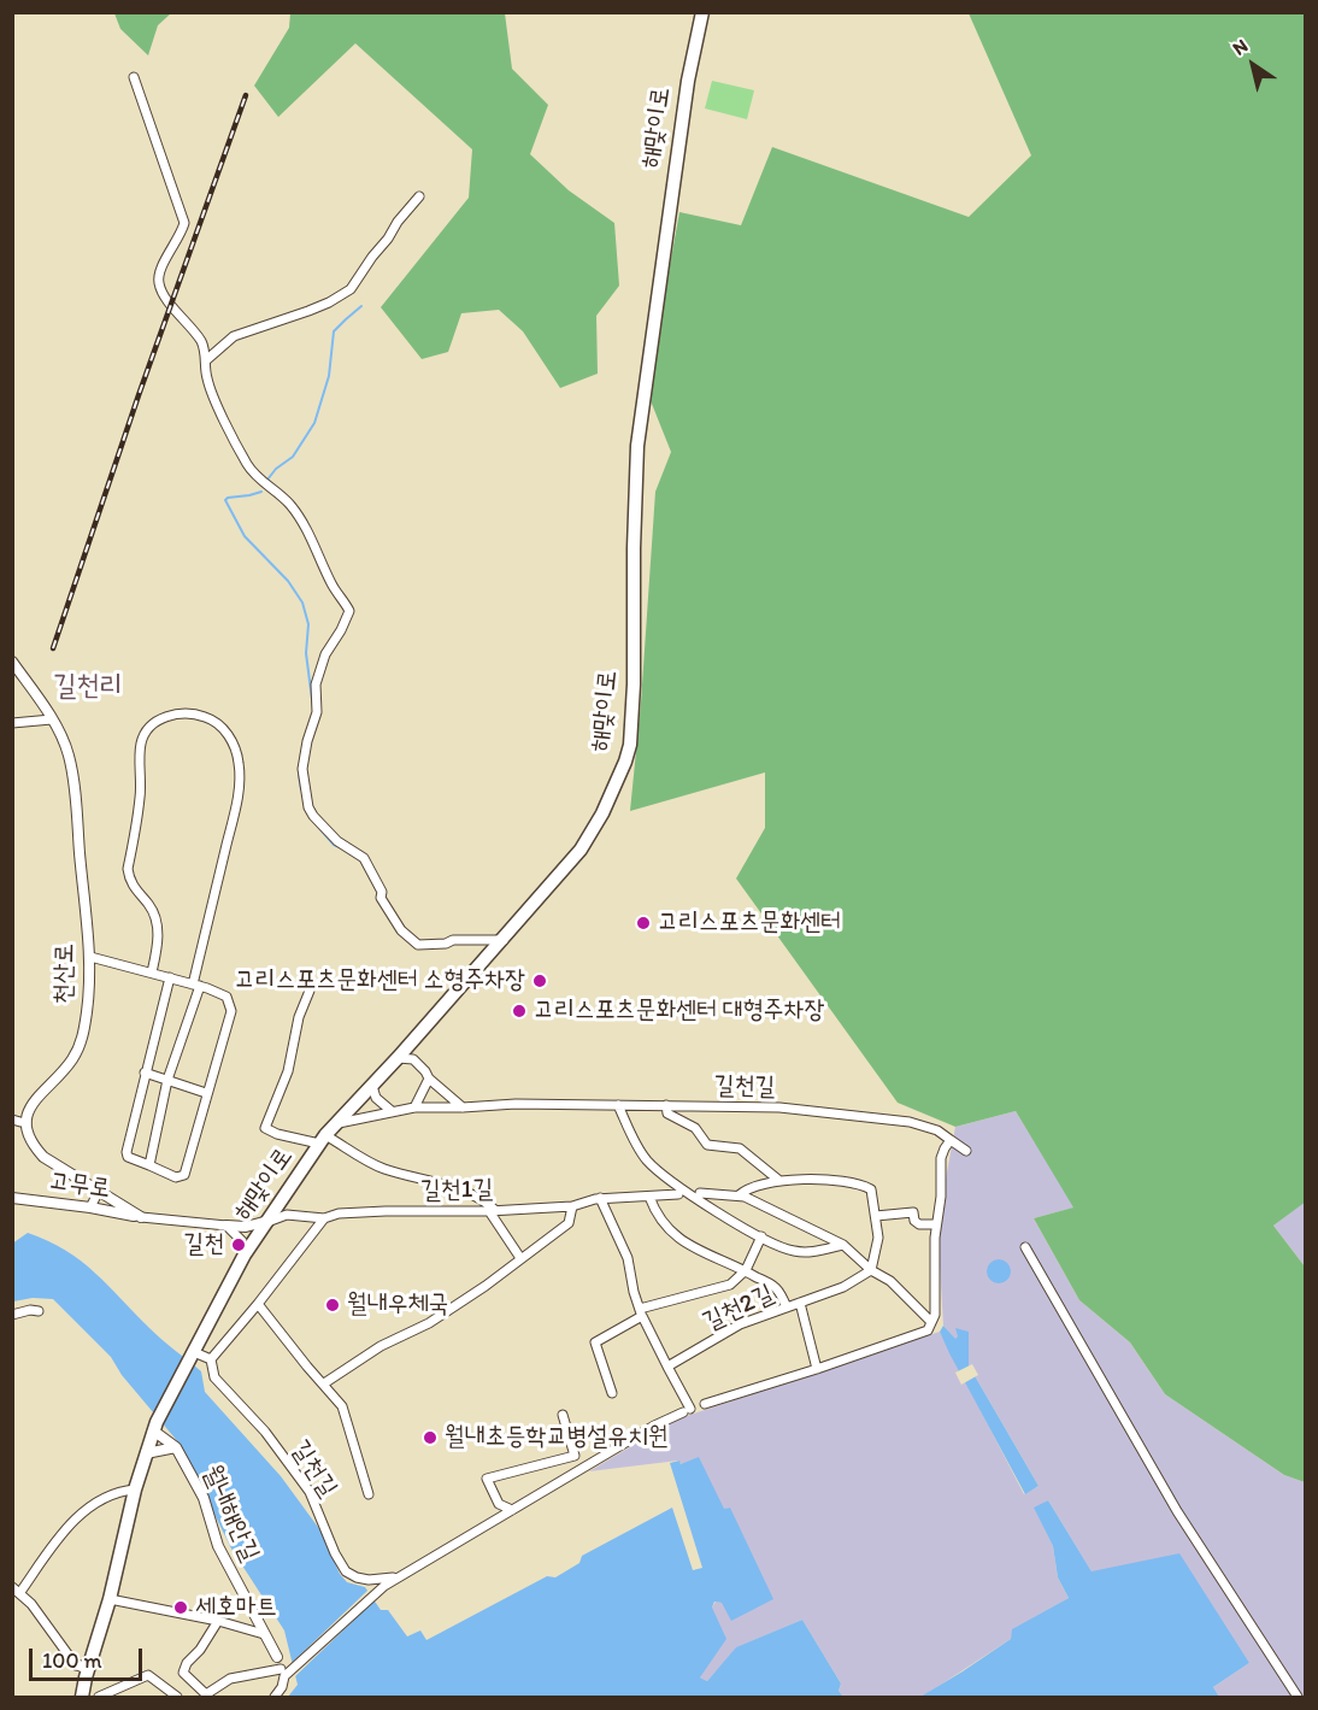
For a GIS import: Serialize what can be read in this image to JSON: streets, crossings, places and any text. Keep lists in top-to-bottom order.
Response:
{
  "streets": {
    "main road": ["해맞이로"],
    "street": [
      "천산로",
      "길천길",
      "고무로",
      "길천1길",
      "길천2길",
      "월내해안길"
    ]
  },
  "crossings": [
    ["해맞이로", "길천길"],
    ["해맞이로", "길천1길"],
    ["천산로", "고무로"]
  ],
  "districts": ["길천리"],
  "places": [
    "고리스포츠문화센터",
    "고리스포츠문화센터 소형주차장",
    "고리스포츠문화센터 대형주차장",
    "길천",
    "월내우체국",
    "월내초등학교병설유치원",
    "세호마트"
  ],
  "scale_bar": "100 m",
  "north": "top left"
}
